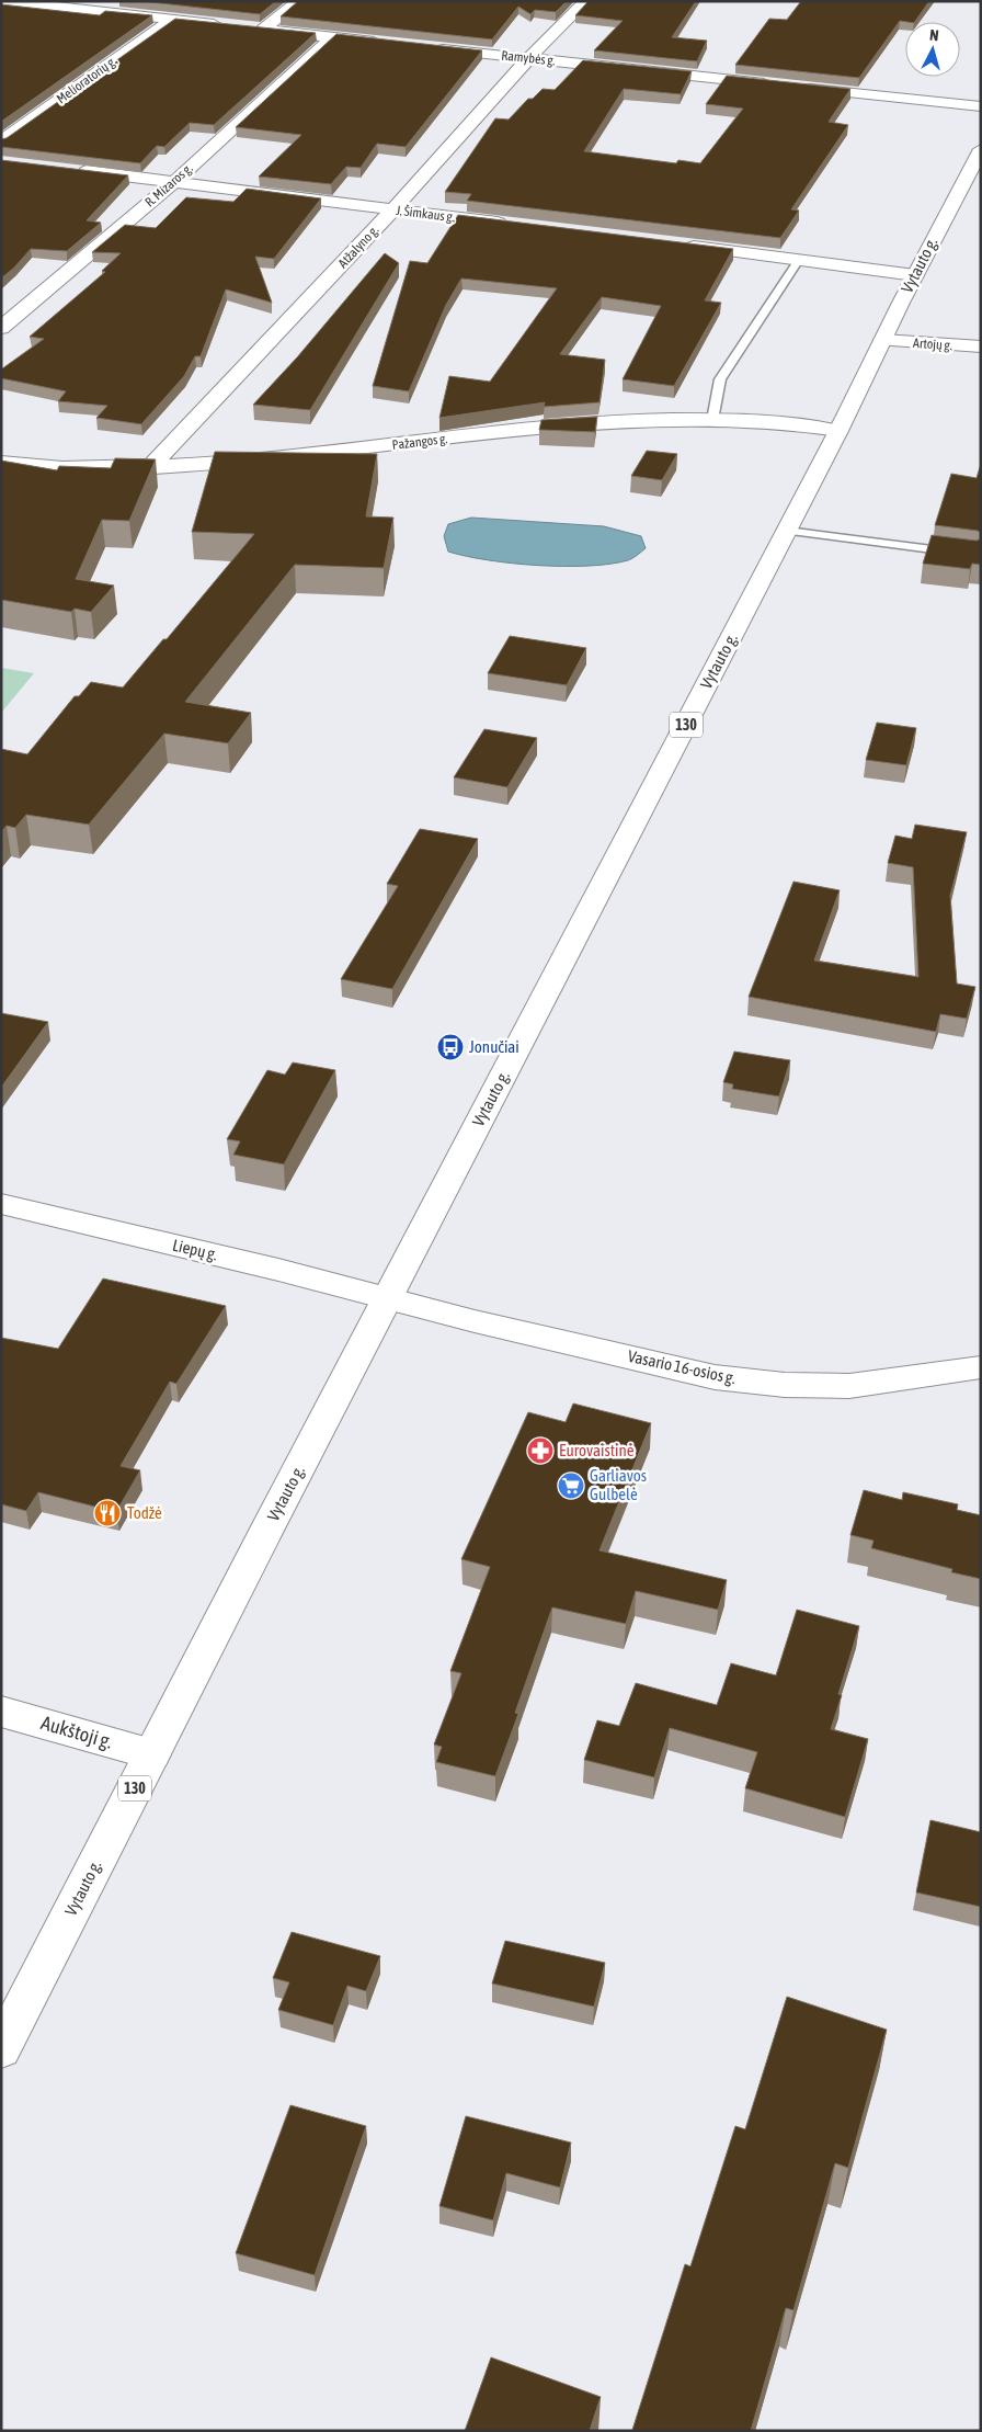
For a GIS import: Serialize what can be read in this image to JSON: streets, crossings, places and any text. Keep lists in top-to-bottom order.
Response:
{
  "streets": {
    "street": [
      "Ramybės g.",
      "Melioratorių g.",
      "R. Mizaros g.",
      "J. Šimkaus g.",
      "Atžalyno g.",
      "Vytauto g.",
      "Artojų g.",
      "Pažangos g.",
      "130",
      "Liepų g.",
      "Vasario 16-osios g.",
      "Aukštoji g."
    ]
  },
  "crossings": [
    ["Ramybės g.", "Atžalyno g."],
    ["R. Mizaros g.", "J. Šimkaus g."],
    ["J. Šimkaus g.", "Atžalyno g."],
    ["Atžalyno g.", "Pažangos g."],
    ["Vytauto g.", "Artojų g."],
    ["Vytauto g.", "Pažangos g."],
    ["Vytauto g.", "Liepų g."],
    ["Vytauto g.", "Vasario 16-osios g."],
    ["Vytauto g.", "Aukštoji g."],
    ["Liepų g.", "Vasario 16-osios g."]
  ],
  "places": {
    "bus stop": ["Jonučiai"],
    "pharmacy": ["Eurovaistinė"],
    "supermarket": ["Garliavos Gulbelė"],
    "restaurant": ["Todžė"]
  },
  "north": "top"
}
